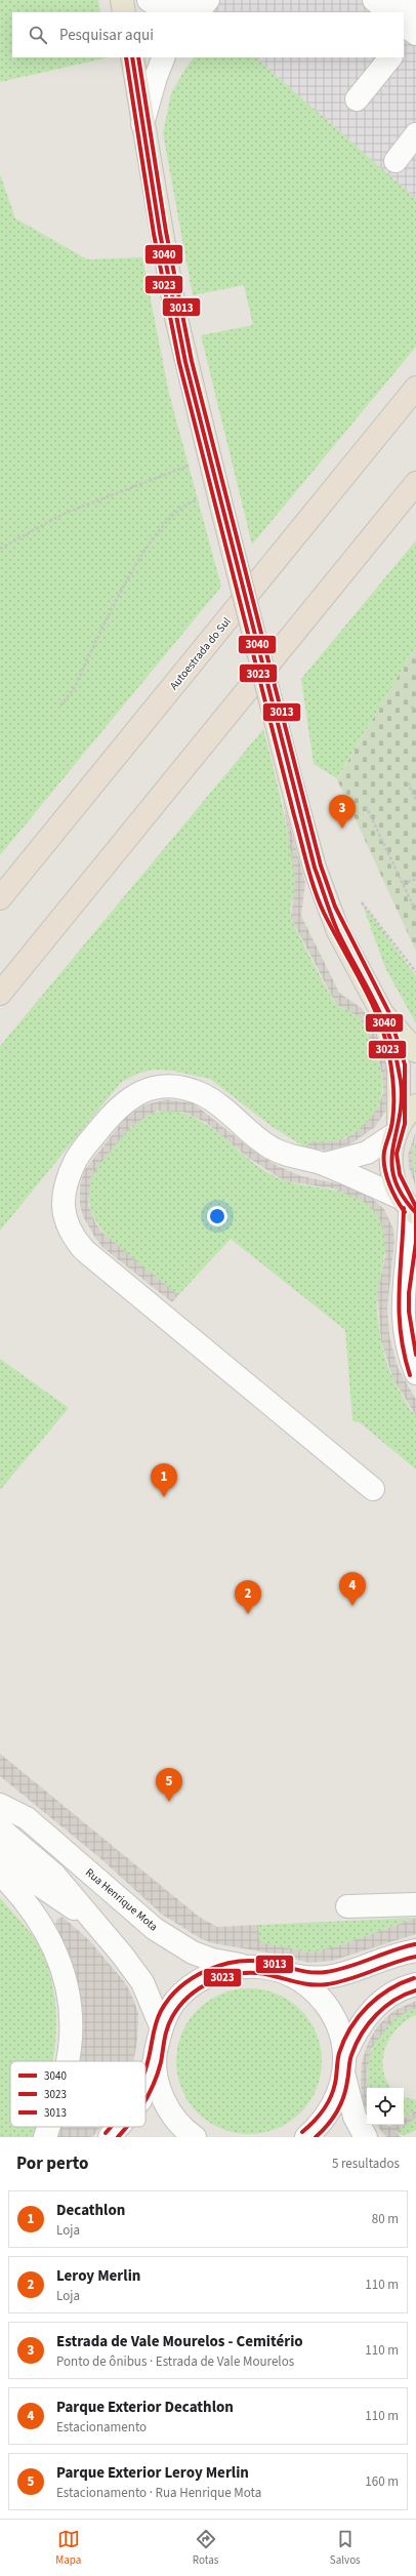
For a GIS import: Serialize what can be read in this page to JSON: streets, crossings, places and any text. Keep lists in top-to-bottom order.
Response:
{
  "streets": {
    "highway": ["Autoestrada do Sul"],
    "street": ["Rua Henrique Mota"]
  },
  "lines": ["transit line 3040", "transit line 3023", "transit line 3013"],
  "legend": ["3040", "3023", "3013"],
  "page": {
    "search": "Pesquisar aqui",
    "pins": [
      "3",
      "1",
      "4",
      "2",
      "5"
    ],
    "heading": ["Por perto", "5 resultados"],
    "list": [
      {
        "mark": "1",
        "name": "Decathlon",
        "note": "Loja",
        "value": "80 m"
      },
      {
        "mark": "2",
        "name": "Leroy Merlin",
        "note": "Loja",
        "value": "110 m"
      },
      {
        "mark": "3",
        "name": "Estrada de Vale Mourelos - Cemitério",
        "note": "Ponto de ônibus · Estrada de Vale Mourelos",
        "value": "110 m"
      },
      {
        "mark": "4",
        "name": "Parque Exterior Decathlon",
        "note": "Estacionamento",
        "value": "110 m"
      },
      {
        "mark": "5",
        "name": "Parque Exterior Leroy Merlin",
        "note": "Estacionamento · Rua Henrique Mota",
        "value": "160 m"
      }
    ],
    "nav": ["Mapa", "Rotas", "Salvos"]
  }
}
